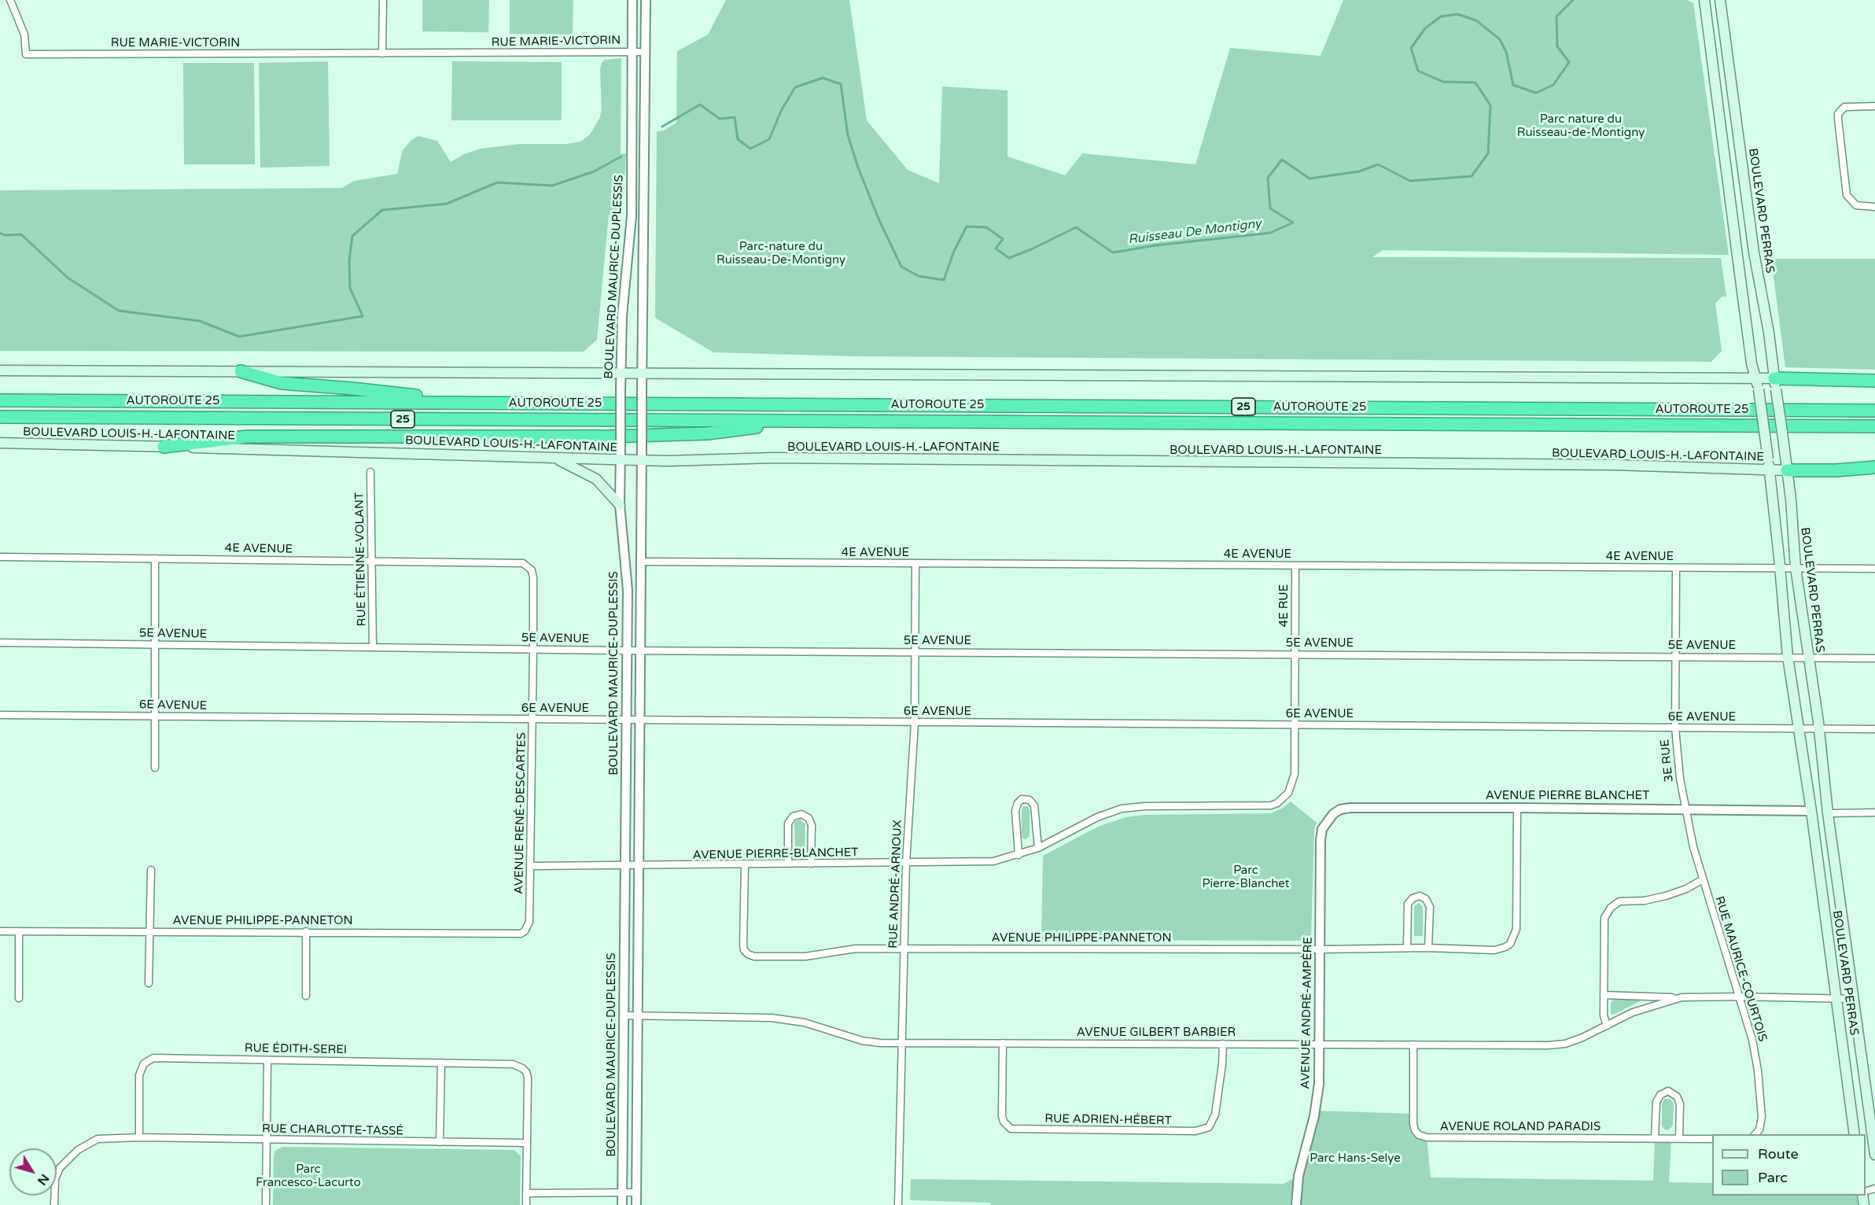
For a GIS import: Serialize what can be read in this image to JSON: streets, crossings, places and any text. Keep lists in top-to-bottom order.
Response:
{
  "streets": {
    "highway": ["AUTOROUTE 25", "25"],
    "main road": ["BOULEVARD PERRAS", "BOULEVARD LOUIS-H.-LAFONTAINE"],
    "street": [
      "RUE MARIE-VICTORIN",
      "BOULEVARD MAURICE-DUPLESSIS",
      "4E AVENUE",
      "RUE ÉTIENNE-VOLANT",
      "4E RUE",
      "5E AVENUE",
      "6E AVENUE",
      "3E RUE",
      "AVENUE PIERRE BLANCHET",
      "AVENUE RENÉ-DESCARTES",
      "AVENUE PIERRE-BLANCHET",
      "RUE ANDRÉ-ARNOUX",
      "AVENUE PHILIPPE-PANNETON",
      "RUE MAURICE-COURTOIS",
      "AVENUE ANDRÉ-AMPÈRE",
      "AVENUE GILBERT BARBIER",
      "RUE ÉDITH-SEREI",
      "RUE ADRIEN-HÉBERT",
      "AVENUE ROLAND PARADIS",
      "RUE CHARLOTTE-TASSÉ"
    ]
  },
  "crossings": [
    ["RUE MARIE-VICTORIN", "BOULEVARD MAURICE-DUPLESSIS"],
    ["BOULEVARD PERRAS", "BOULEVARD LOUIS-H.-LAFONTAINE"],
    ["BOULEVARD PERRAS", "4E AVENUE"],
    ["BOULEVARD PERRAS", "5E AVENUE"],
    ["BOULEVARD PERRAS", "6E AVENUE"],
    ["BOULEVARD PERRAS", "AVENUE PIERRE BLANCHET"],
    ["BOULEVARD PERRAS", "AVENUE GILBERT BARBIER"],
    ["BOULEVARD MAURICE-DUPLESSIS", "BOULEVARD LOUIS-H.-LAFONTAINE"],
    ["BOULEVARD MAURICE-DUPLESSIS", "4E AVENUE"],
    ["BOULEVARD MAURICE-DUPLESSIS", "5E AVENUE"],
    ["BOULEVARD MAURICE-DUPLESSIS", "6E AVENUE"],
    ["BOULEVARD MAURICE-DUPLESSIS", "AVENUE PIERRE-BLANCHET"],
    ["BOULEVARD MAURICE-DUPLESSIS", "AVENUE GILBERT BARBIER"],
    ["4E AVENUE", "RUE ÉTIENNE-VOLANT"],
    ["4E AVENUE", "4E RUE"],
    ["4E AVENUE", "3E RUE"],
    ["4E AVENUE", "AVENUE RENÉ-DESCARTES"],
    ["4E AVENUE", "RUE ANDRÉ-ARNOUX"],
    ["RUE ÉTIENNE-VOLANT", "5E AVENUE"],
    ["4E RUE", "5E AVENUE"],
    ["4E RUE", "6E AVENUE"],
    ["4E RUE", "AVENUE PIERRE-BLANCHET"],
    ["5E AVENUE", "3E RUE"],
    ["5E AVENUE", "AVENUE RENÉ-DESCARTES"],
    ["5E AVENUE", "RUE ANDRÉ-ARNOUX"],
    ["6E AVENUE", "3E RUE"],
    ["6E AVENUE", "AVENUE RENÉ-DESCARTES"],
    ["6E AVENUE", "RUE ANDRÉ-ARNOUX"],
    ["3E RUE", "AVENUE PIERRE BLANCHET"],
    ["3E RUE", "RUE MAURICE-COURTOIS"],
    ["AVENUE PIERRE BLANCHET", "AVENUE PHILIPPE-PANNETON"],
    ["AVENUE PIERRE BLANCHET", "RUE MAURICE-COURTOIS"],
    ["AVENUE PIERRE BLANCHET", "AVENUE ANDRÉ-AMPÈRE"],
    ["AVENUE RENÉ-DESCARTES", "AVENUE PIERRE-BLANCHET"],
    ["AVENUE RENÉ-DESCARTES", "AVENUE PHILIPPE-PANNETON"],
    ["AVENUE PIERRE-BLANCHET", "RUE ANDRÉ-ARNOUX"],
    ["AVENUE PIERRE-BLANCHET", "AVENUE PHILIPPE-PANNETON"],
    ["RUE ANDRÉ-ARNOUX", "AVENUE PHILIPPE-PANNETON"],
    ["RUE ANDRÉ-ARNOUX", "AVENUE GILBERT BARBIER"],
    ["AVENUE PHILIPPE-PANNETON", "AVENUE ANDRÉ-AMPÈRE"],
    ["RUE MAURICE-COURTOIS", "AVENUE GILBERT BARBIER"],
    ["AVENUE ANDRÉ-AMPÈRE", "AVENUE GILBERT BARBIER"],
    ["AVENUE GILBERT BARBIER", "RUE ADRIEN-HÉBERT"],
    ["AVENUE GILBERT BARBIER", "AVENUE ROLAND PARADIS"],
    ["RUE ÉDITH-SEREI", "RUE CHARLOTTE-TASSÉ"]
  ],
  "water": ["Ruisseau De Montigny"],
  "parks": [
    "Parc nature du Ruisseau-de-Montigny",
    "Parc-nature du Ruisseau-De-Montigny",
    "Parc Pierre-Blanchet",
    "Parc Hans-Selye",
    "Parc Francesco-Lacurto"
  ],
  "legend": ["Route", "Parc"],
  "north": "bottom right"
}
